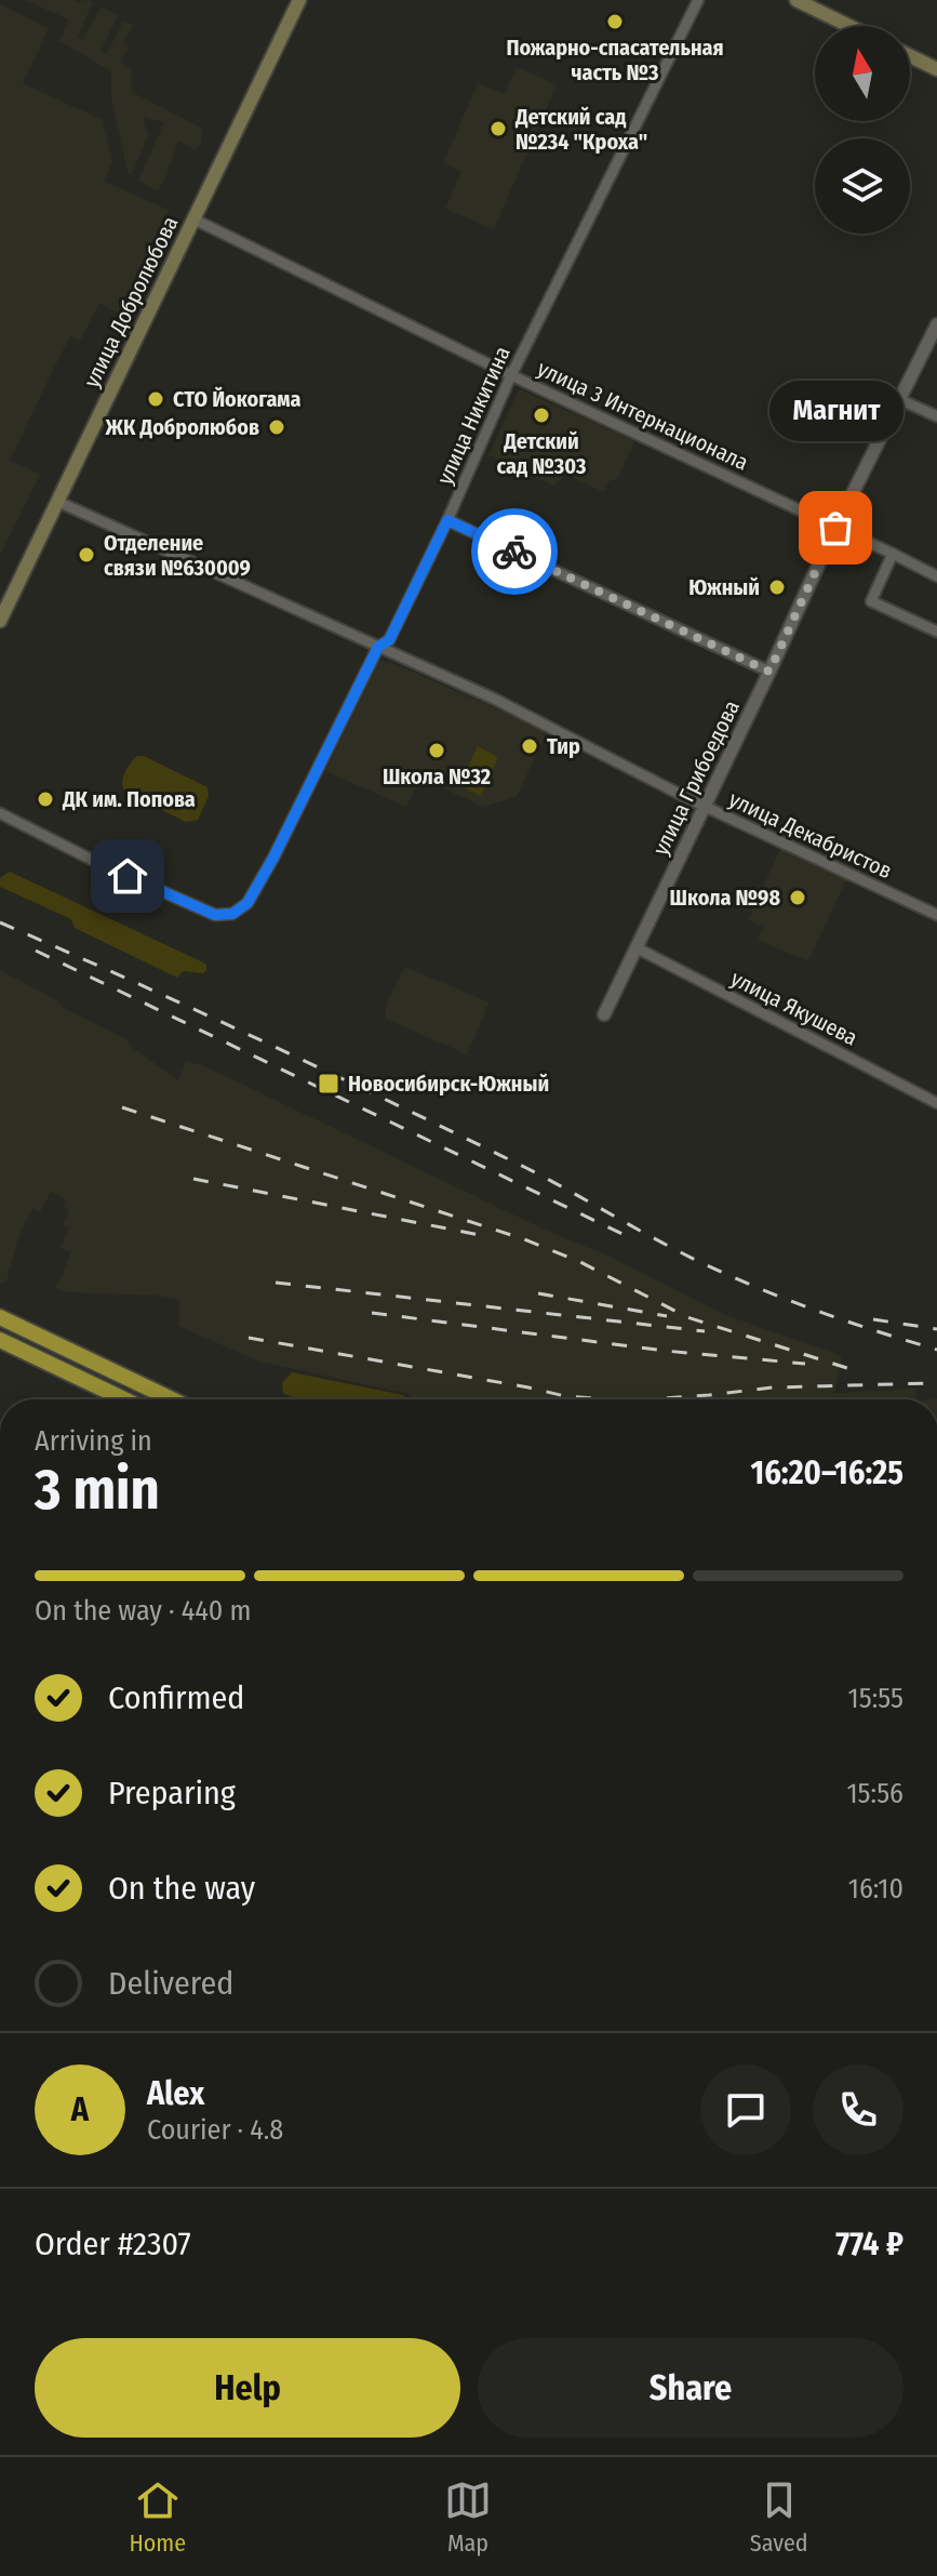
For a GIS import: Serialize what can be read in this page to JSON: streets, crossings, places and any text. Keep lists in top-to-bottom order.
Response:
{
  "streets": {
    "main road": ["улица Добролюбова"],
    "street": [
      "улица Никитина",
      "улица 3 Интернационала",
      "улица Грибоедова",
      "улица Декабристов",
      "улица Якушева"
    ]
  },
  "crossings": [
    ["улица Добролюбова", "улица 3 Интернационала"],
    ["улица Добролюбова", "улица Декабристов"],
    ["улица Никитина", "улица 3 Интернационала"],
    ["улица Никитина", "улица Декабристов"],
    ["улица 3 Интернационала", "улица Грибоедова"],
    ["улица Грибоедова", "улица Декабристов"],
    ["улица Грибоедова", "улица Якушева"]
  ],
  "places": {
    "other": [
      "Пожарно-спасательная часть №3",
      "Детский сад №234 \"Кроха\"",
      "СТО Йокогама",
      "Детский сад №303",
      "ЖК Добролюбов",
      "Магнит",
      "Отделение связи №630009",
      "Южный",
      "Тир",
      "Школа №32",
      "ДК им. Попова",
      "Школа №98"
    ],
    "transit": ["Новосибирск-Южный"]
  },
  "north": "top",
  "page": {
    "bubble": "Магнит",
    "heading": ["3 min", "Arriving in", "16:20–16:25"],
    "panel": [
      "Alex",
      "Courier · 4.8",
      "Order #2307",
      "774 ₽"
    ],
    "bar": "On the way · 440 m",
    "list": [
      ["Confirmed", "15:55"],
      ["Preparing", "15:56"],
      ["On the way", "16:10"],
      "Delivered"
    ],
    "round": "A",
    "buttons": ["Help", "Share"],
    "tabs": ["Home", "Map", "Saved"]
  }
}
